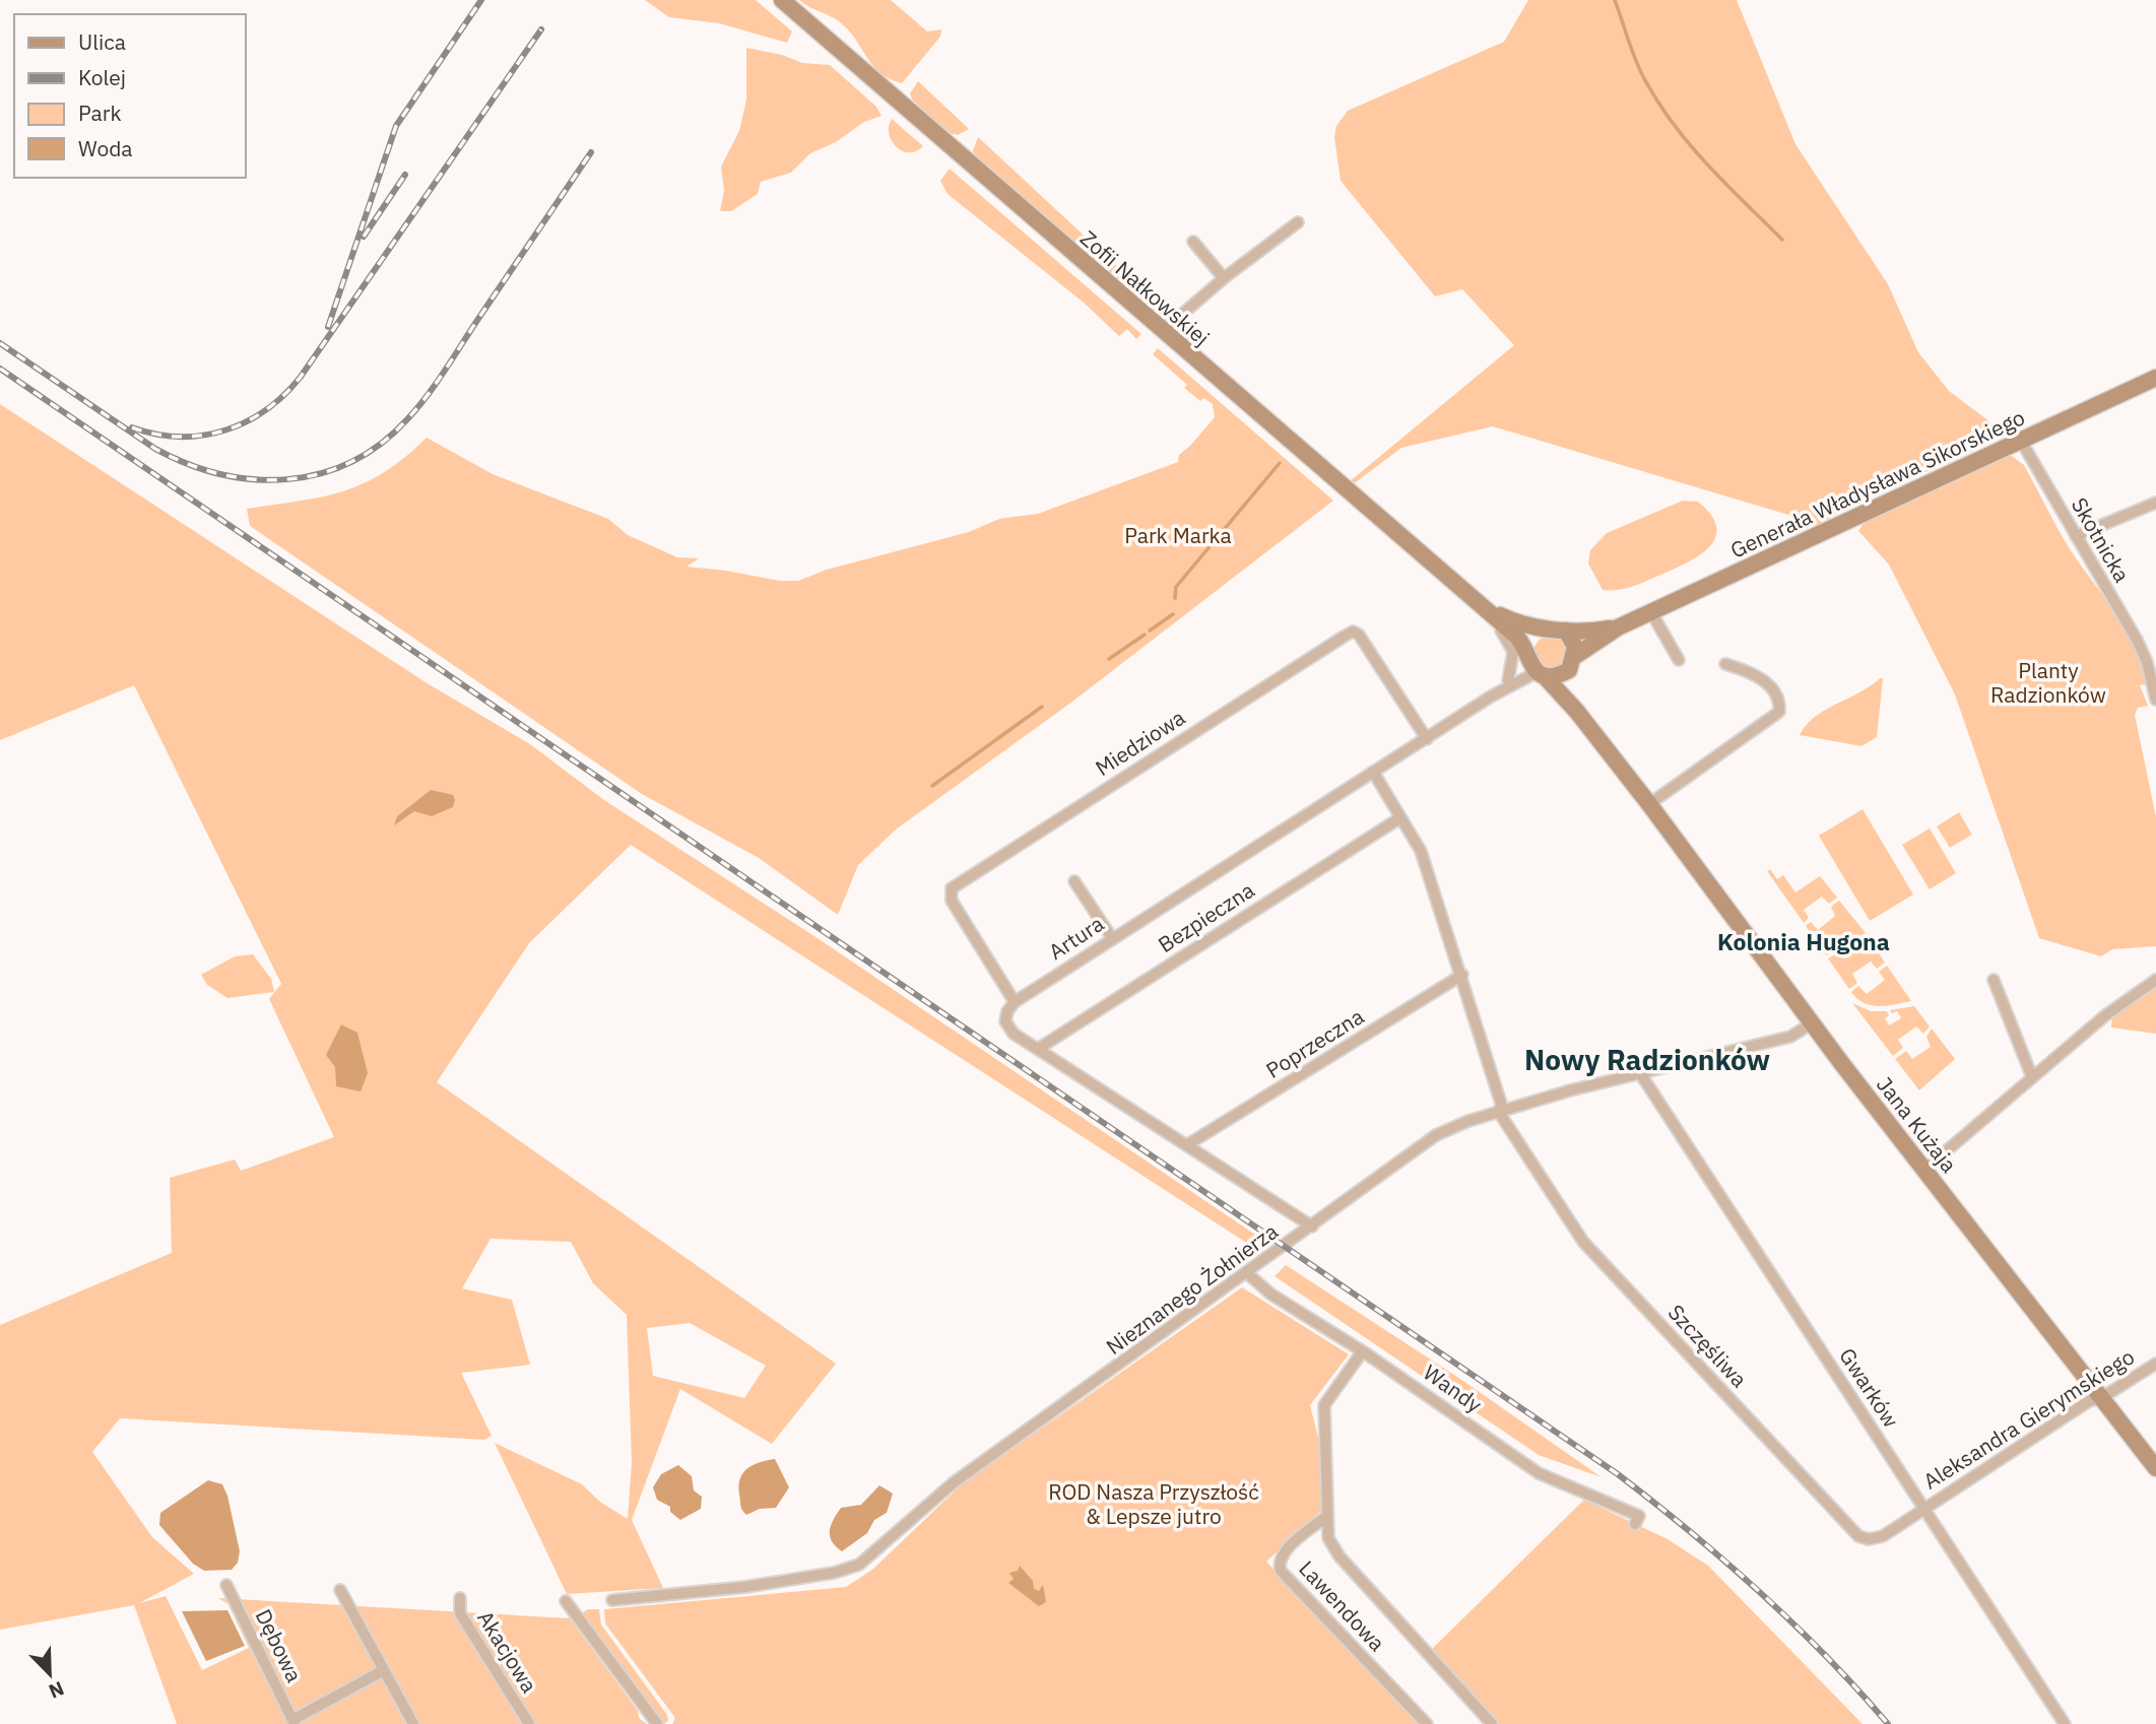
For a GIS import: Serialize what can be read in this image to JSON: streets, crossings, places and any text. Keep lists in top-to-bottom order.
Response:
{
  "streets": {
    "street": [
      "Zofii Nałkowskiej",
      "Generała Władysława Sikorskiego",
      "Skotnicka",
      "Miedziowa",
      "Bezpieczna",
      "Artura",
      "Poprzeczna",
      "Jana Kużaja",
      "Nieznanego Żołnierza",
      "Szczęśliwa",
      "Gwarków",
      "Wandy",
      "Aleksandra Gierymskiego",
      "Lawendowa",
      "Dębowa",
      "Akacjowa"
    ]
  },
  "crossings": [
    ["Zofii Nałkowskiej", "Jana Kużaja"],
    ["Generała Władysława Sikorskiego", "Skotnicka"],
    ["Miedziowa", "Artura"],
    ["Artura", "Jana Kużaja"],
    ["Artura", "Szczęśliwa"],
    ["Poprzeczna", "Szczęśliwa"],
    ["Jana Kużaja", "Nieznanego Żołnierza"],
    ["Jana Kużaja", "Aleksandra Gierymskiego"],
    ["Nieznanego Żołnierza", "Szczęśliwa"],
    ["Nieznanego Żołnierza", "Gwarków"],
    ["Nieznanego Żołnierza", "Wandy"],
    ["Szczęśliwa", "Gwarków"],
    ["Szczęśliwa", "Aleksandra Gierymskiego"],
    ["Gwarków", "Aleksandra Gierymskiego"],
    ["Wandy", "Lawendowa"]
  ],
  "districts": ["Kolonia Hugona", "Nowy Radzionków"],
  "parks": ["Park Marka", "Planty Radzionków", "ROD Nasza Przyszłość & Lepsze jutro"],
  "legend": [
    "Ulica",
    "Kolej",
    "Park",
    "Woda"
  ],
  "north": "bottom right"
}
